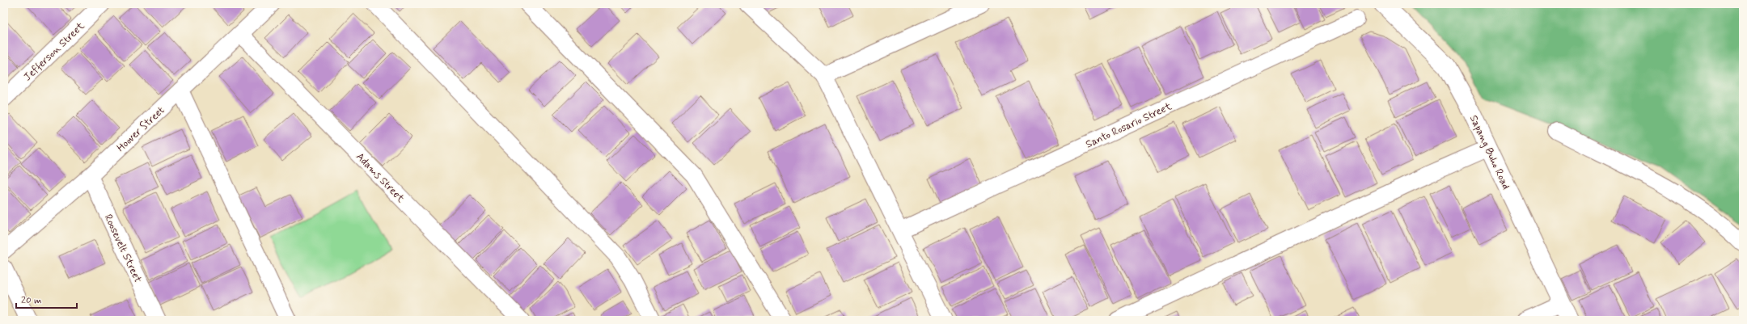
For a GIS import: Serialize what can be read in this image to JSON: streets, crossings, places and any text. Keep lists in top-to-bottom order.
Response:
{
  "streets": {
    "street": [
      "Jefferson Street",
      "Santo Rosario Street",
      "Hoover Street",
      "Sapang Buho Road",
      "Adams Street",
      "Roosevelt Street"
    ]
  },
  "crossings": [
    ["Hoover Street", "Adams Street"],
    ["Hoover Street", "Roosevelt Street"]
  ],
  "scale_bar": "20 m"
}
